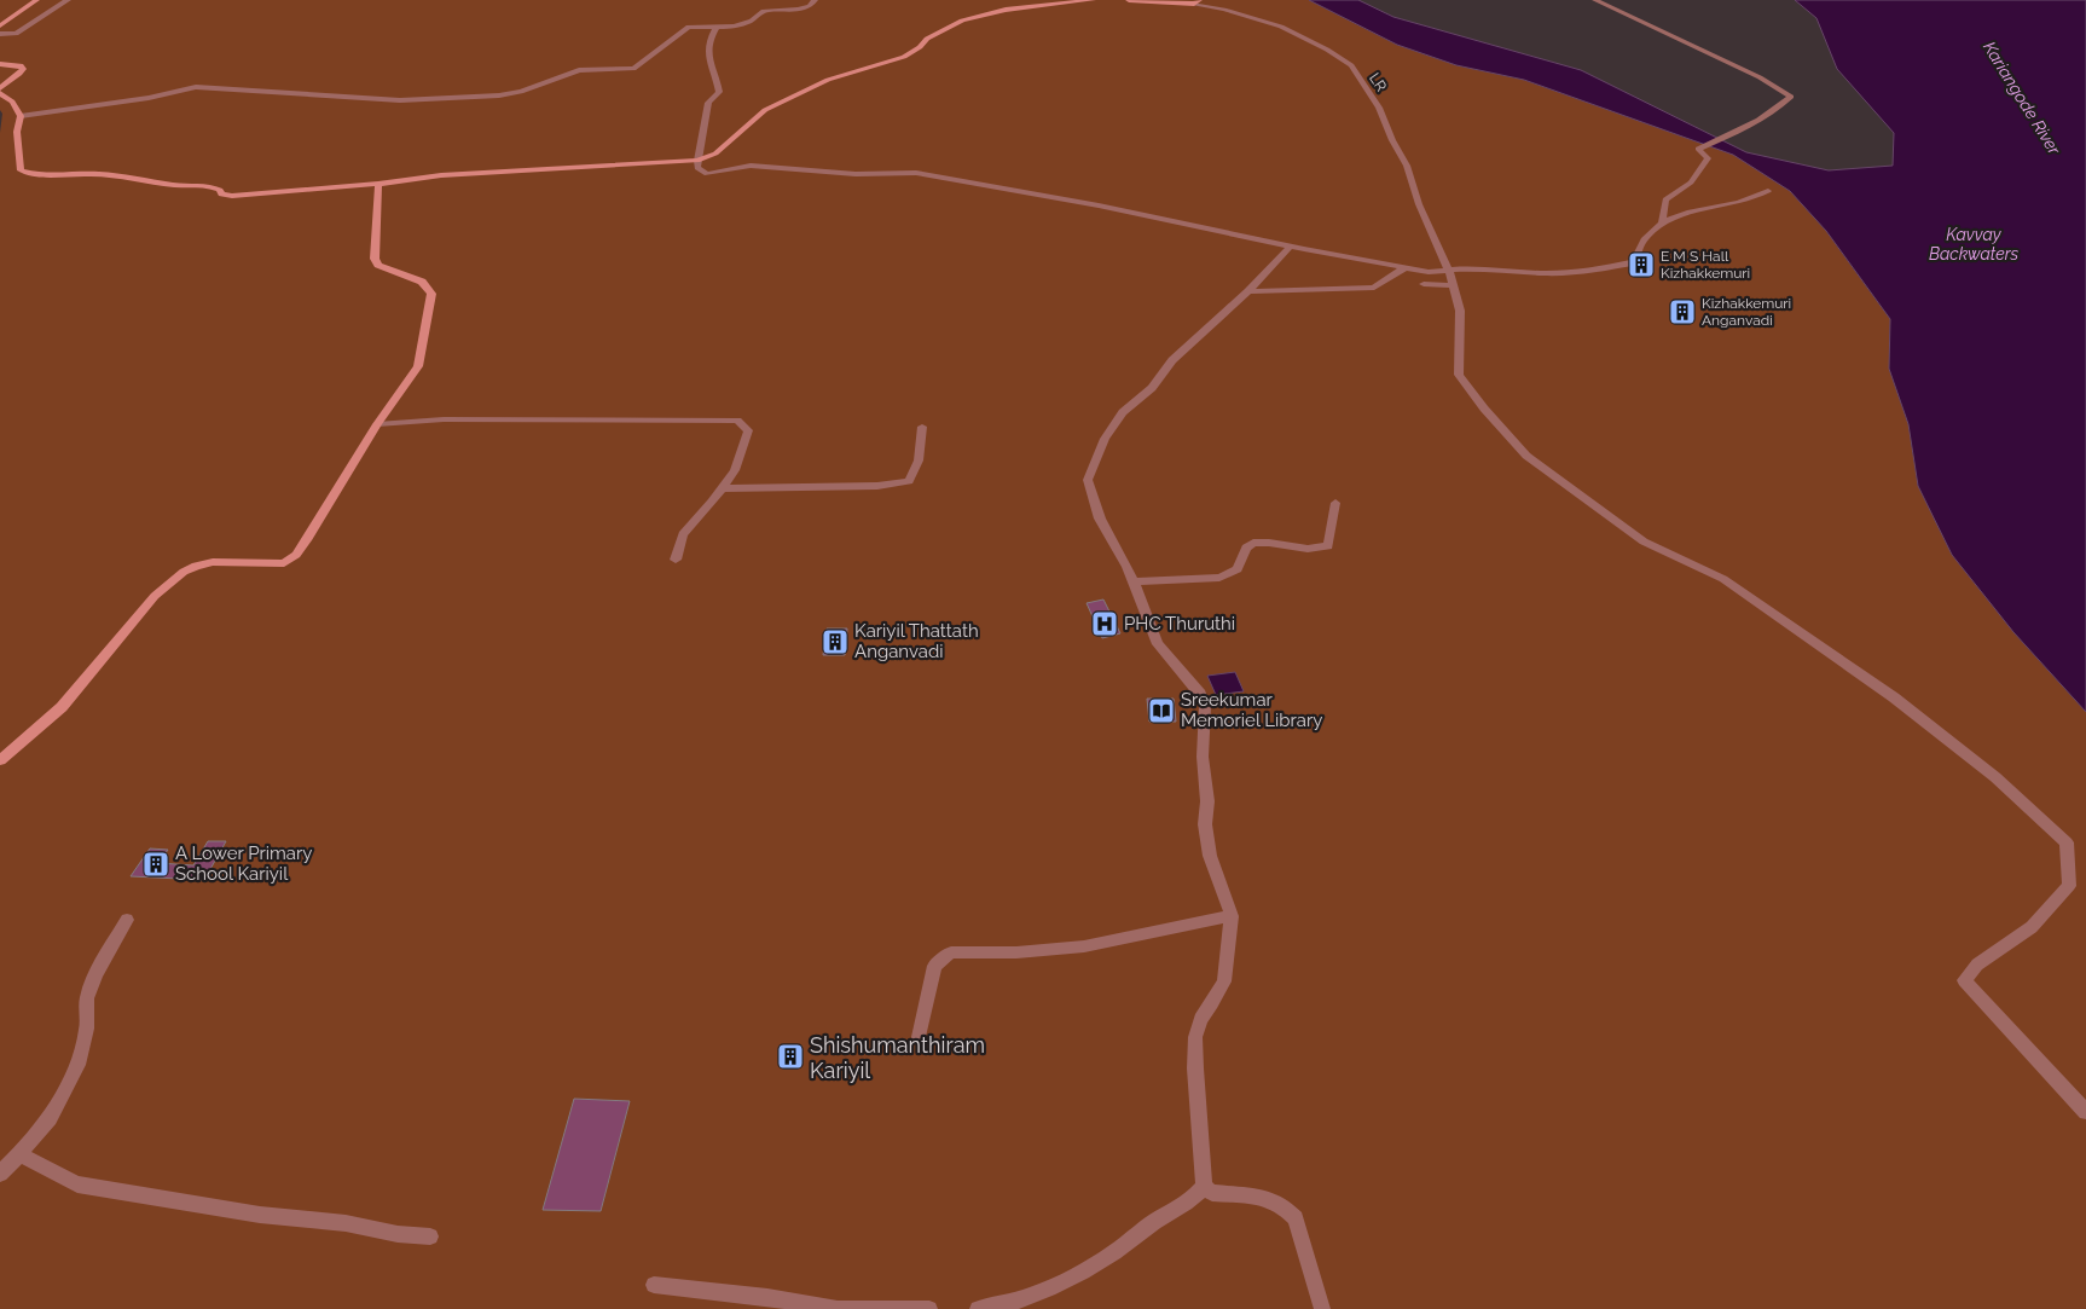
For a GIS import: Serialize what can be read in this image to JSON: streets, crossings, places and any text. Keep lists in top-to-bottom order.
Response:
{
  "streets": {
    "street": ["LR"]
  },
  "water": ["Kariangode River", "Kavvay Backwaters"],
  "places": {
    "building": [
      "E M S Hall Kizhakkemuri",
      "Kizhakkemuri Anganvadi",
      "Kariyil Thattath Anganvadi",
      "A Lower Primary School Kariyil",
      "Shishumanthiram Kariyil"
    ],
    "hospital": ["PHC Thuruthi"],
    "library": ["Sreekumar Memoriel Library"]
  }
}
